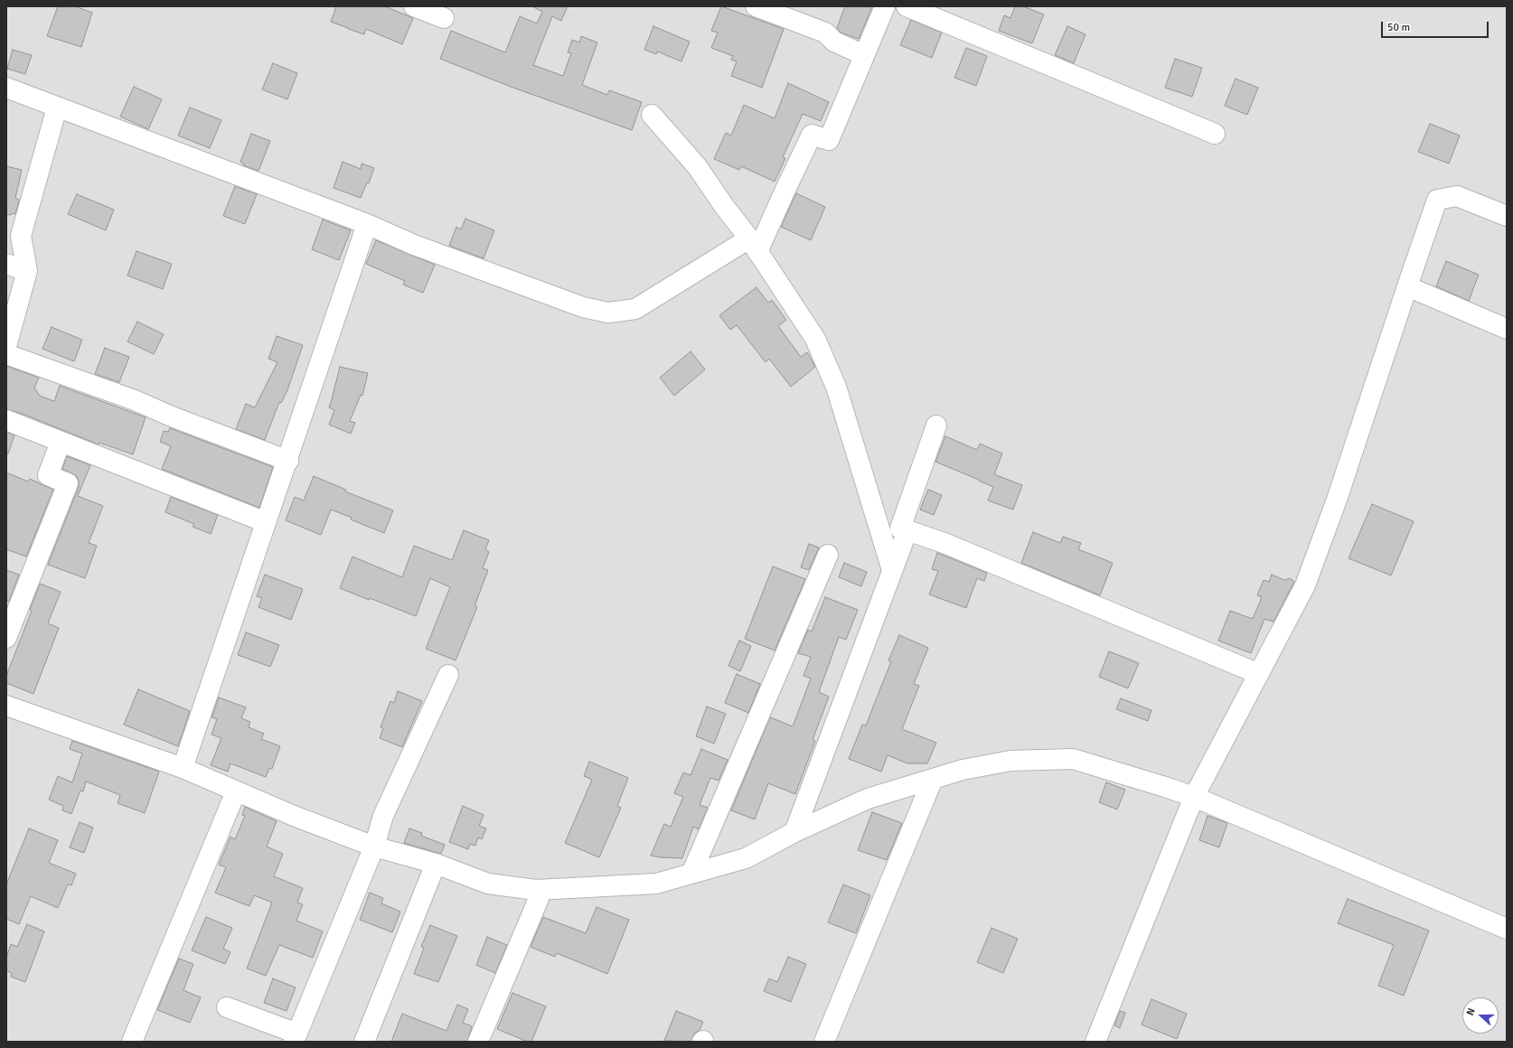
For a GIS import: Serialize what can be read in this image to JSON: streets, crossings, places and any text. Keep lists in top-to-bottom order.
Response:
{
  "scale_bar": "50 m",
  "north": "left"
}
